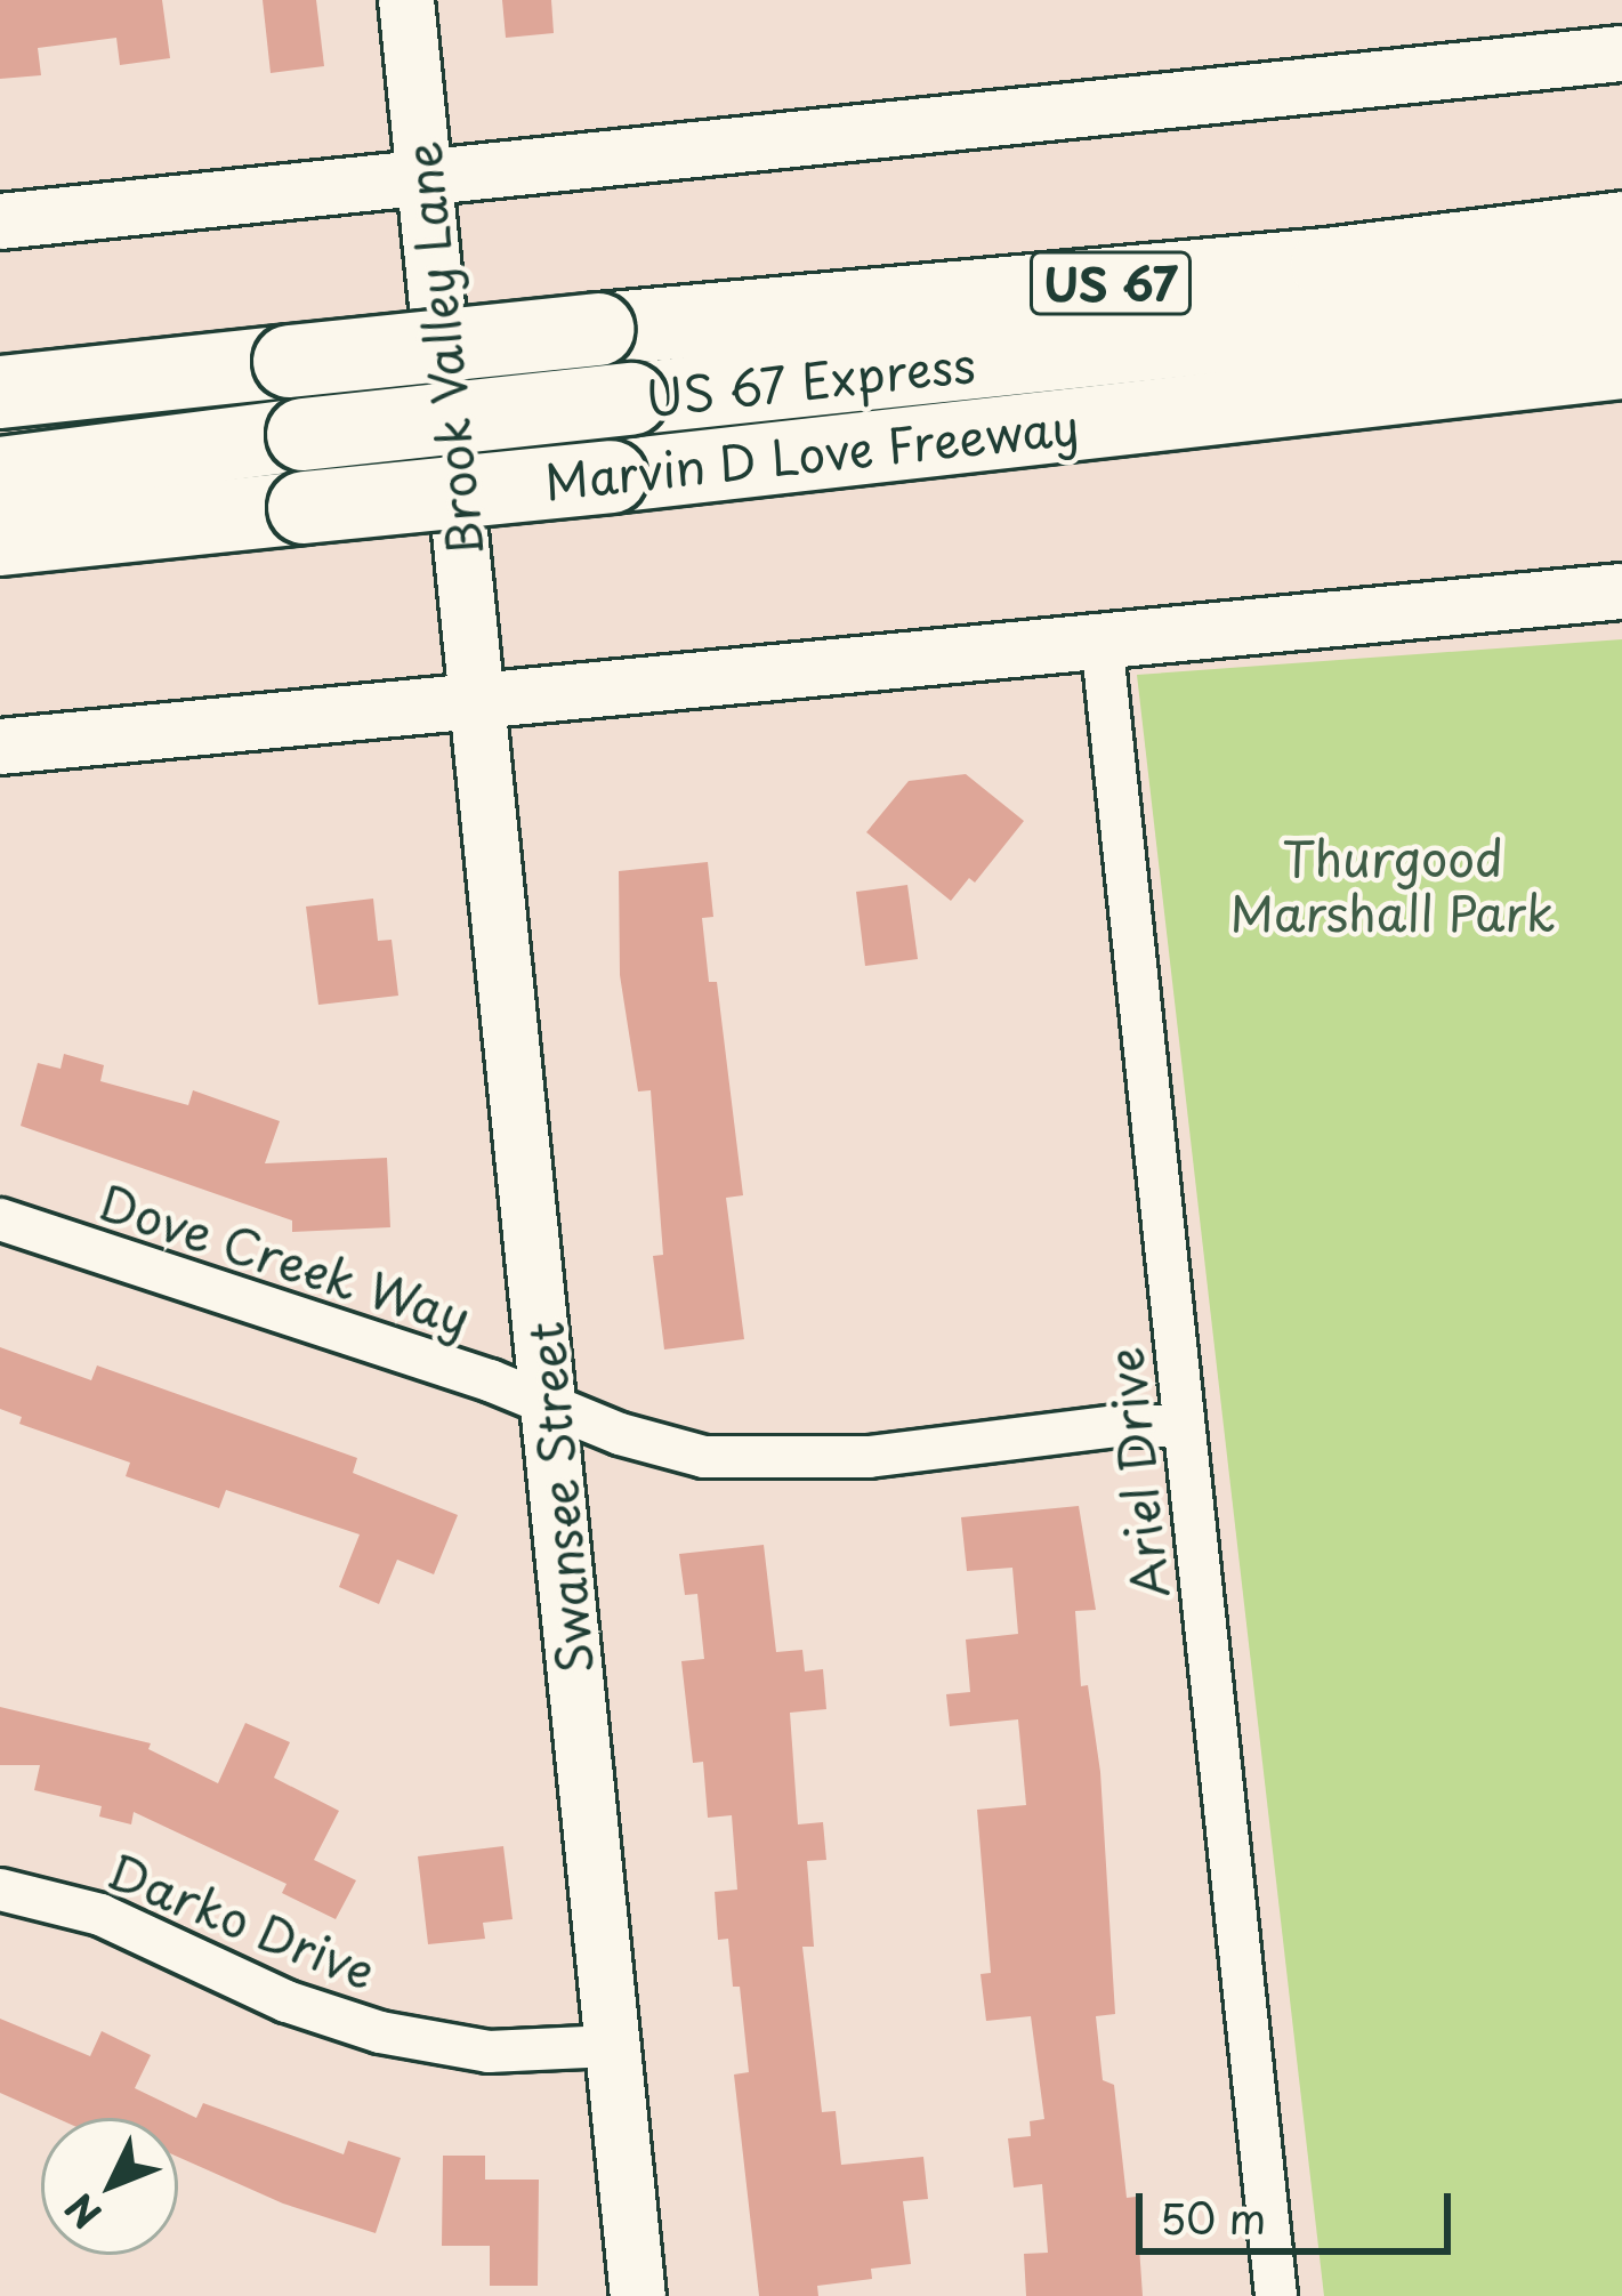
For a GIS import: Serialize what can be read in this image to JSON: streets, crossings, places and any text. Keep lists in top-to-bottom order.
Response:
{
  "streets": {
    "highway": ["US 67", "US 67 Express", "Marvin D Love Freeway"],
    "main road": ["Brook Valley Lane", "Swansee Street"],
    "street": ["Dove Creek Way", "Ariel Drive", "Darko Drive"]
  },
  "crossings": [
    ["Brook Valley Lane", "Swansee Street"],
    ["Dove Creek Way", "Ariel Drive"],
    ["Dove Creek Way", "Swansee Street"],
    ["Swansee Street", "Darko Drive"]
  ],
  "parks": ["Thurgood Marshall Park"],
  "scale_bar": "50 m",
  "north": "bottom left"
}
